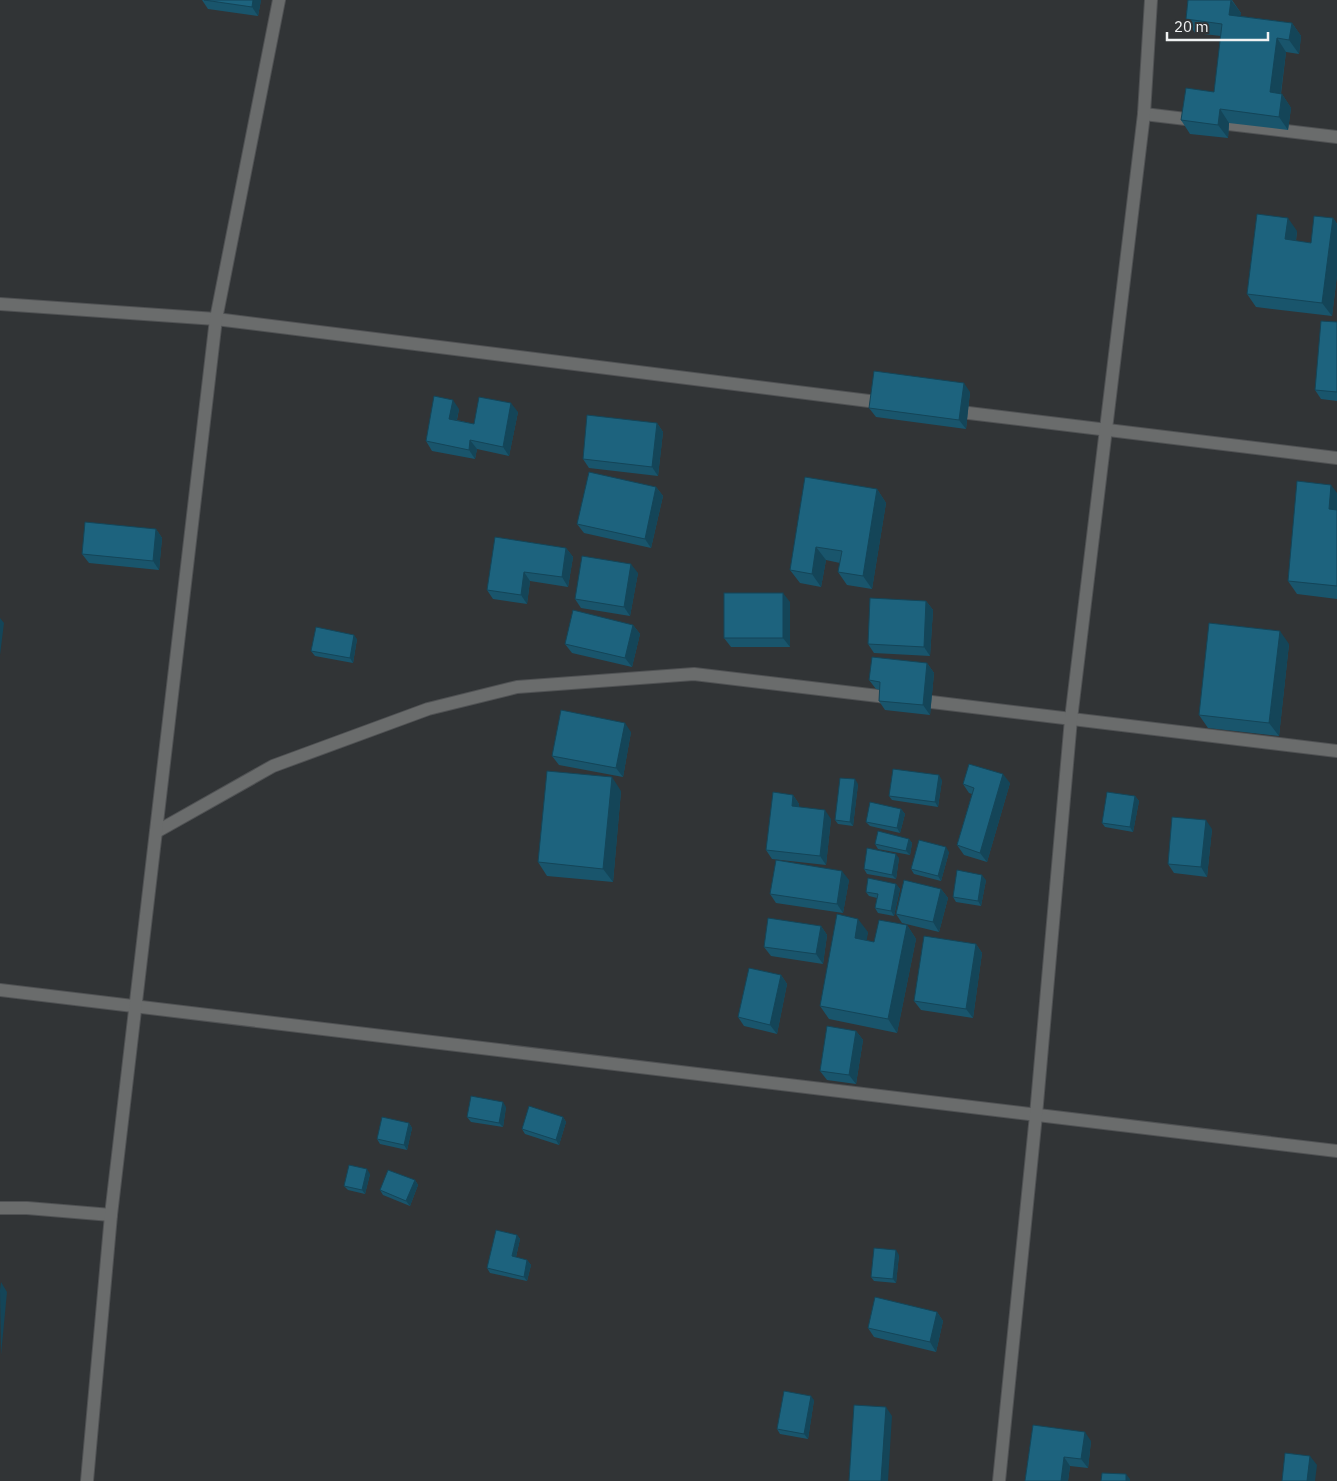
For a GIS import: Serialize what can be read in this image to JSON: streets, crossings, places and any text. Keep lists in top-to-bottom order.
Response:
{
  "scale_bar": "20 m"
}
